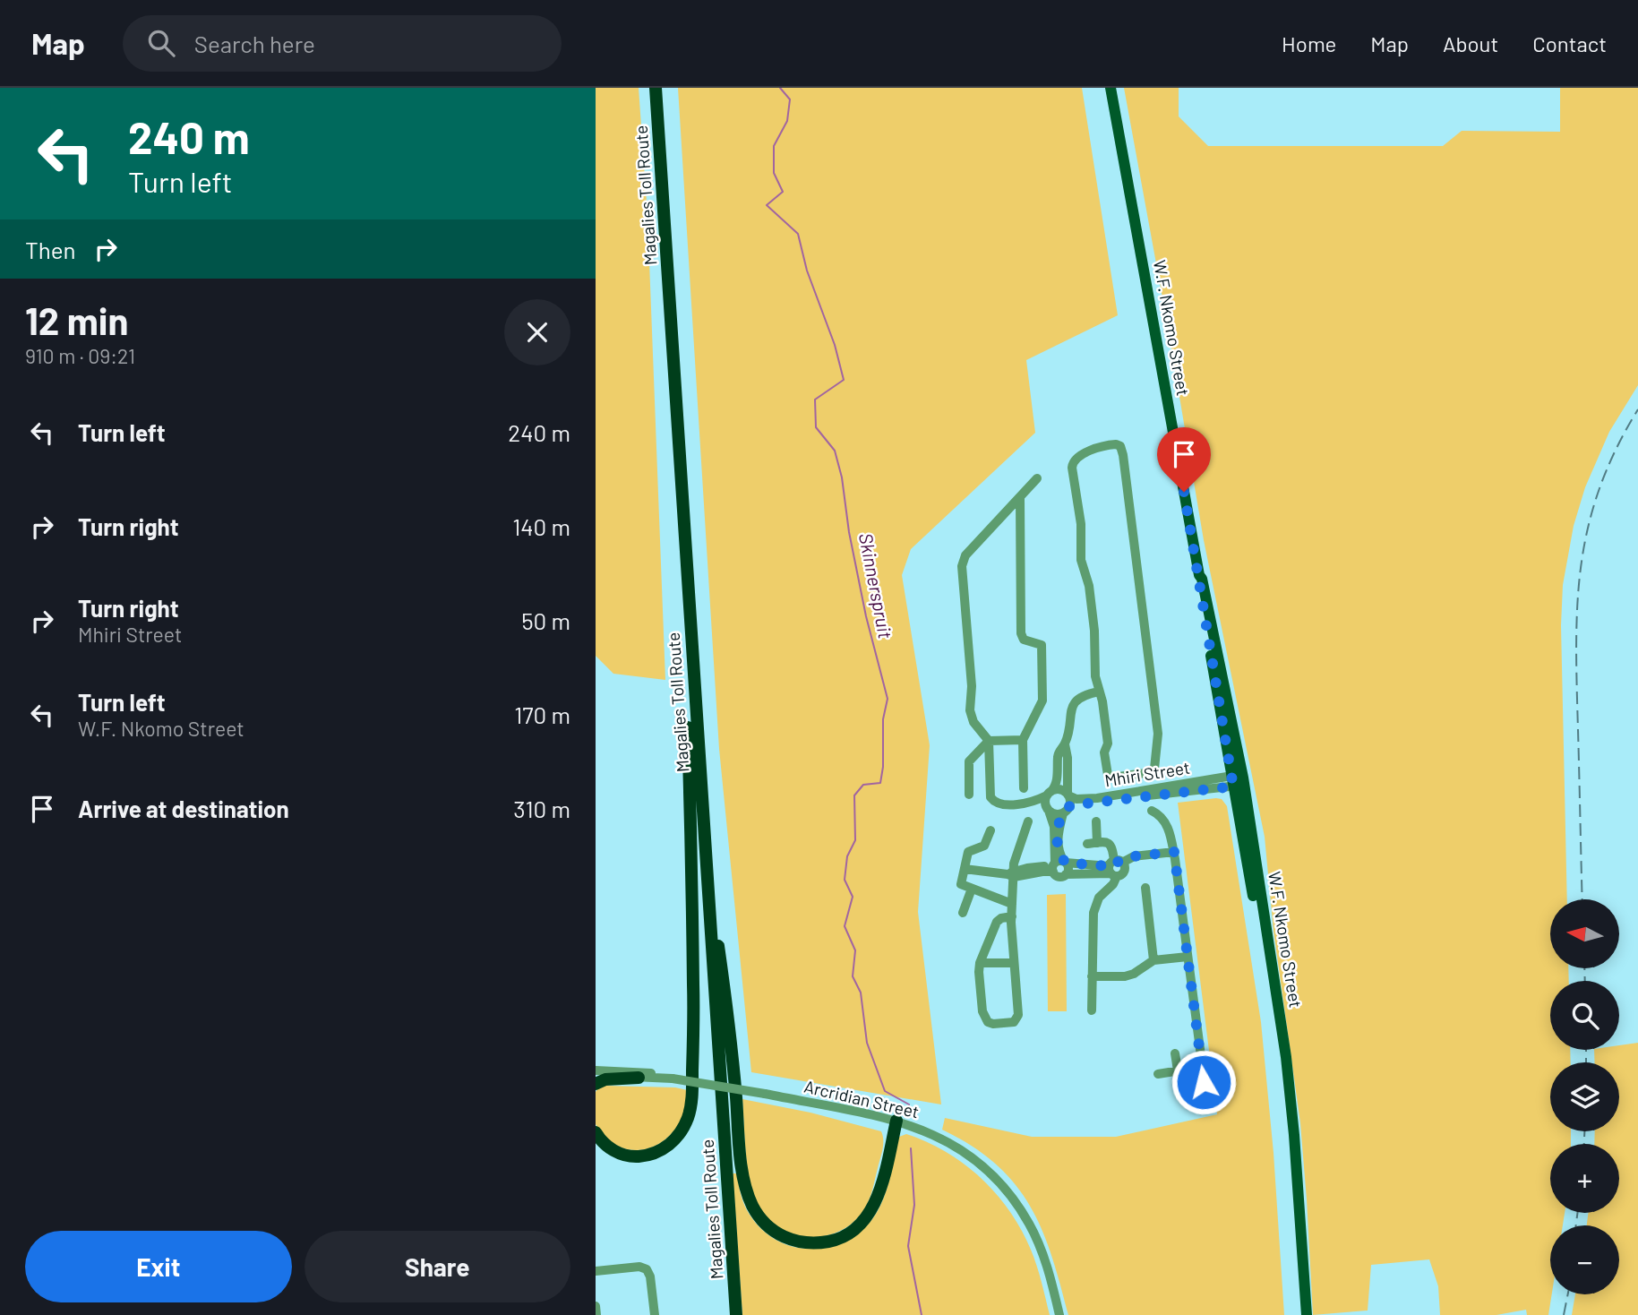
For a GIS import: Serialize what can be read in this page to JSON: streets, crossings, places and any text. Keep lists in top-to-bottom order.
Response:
{
  "streets": {
    "highway": ["Magalies Toll Route"],
    "main road": ["W.F. Nkomo Street"],
    "street": ["Mhiri Street", "Arcridian Street"]
  },
  "crossings": [
    ["W.F. Nkomo Street", "Mhiri Street"]
  ],
  "water": ["Skinnerspruit"],
  "north": "left",
  "page": {
    "header": "Map",
    "search": "Search here",
    "nav": [
      "Home",
      "Map",
      "About",
      "Contact"
    ],
    "turn": ["240 m", "Turn left"],
    "then": "Then",
    "heading": ["12 min", "910 m · 09:21"],
    "list": [
      {
        "name": "Turn left",
        "value": "240 m"
      },
      {
        "name": "Turn right",
        "value": "140 m"
      },
      {
        "name": "Turn right",
        "note": "Mhiri Street",
        "value": "50 m"
      },
      {
        "name": "Turn left",
        "note": "W.F. Nkomo Street",
        "value": "170 m"
      },
      {
        "name": "Arrive at destination",
        "value": "310 m"
      }
    ],
    "map_buttons": ["+", "−"],
    "buttons": ["Exit", "Share"]
  }
}
